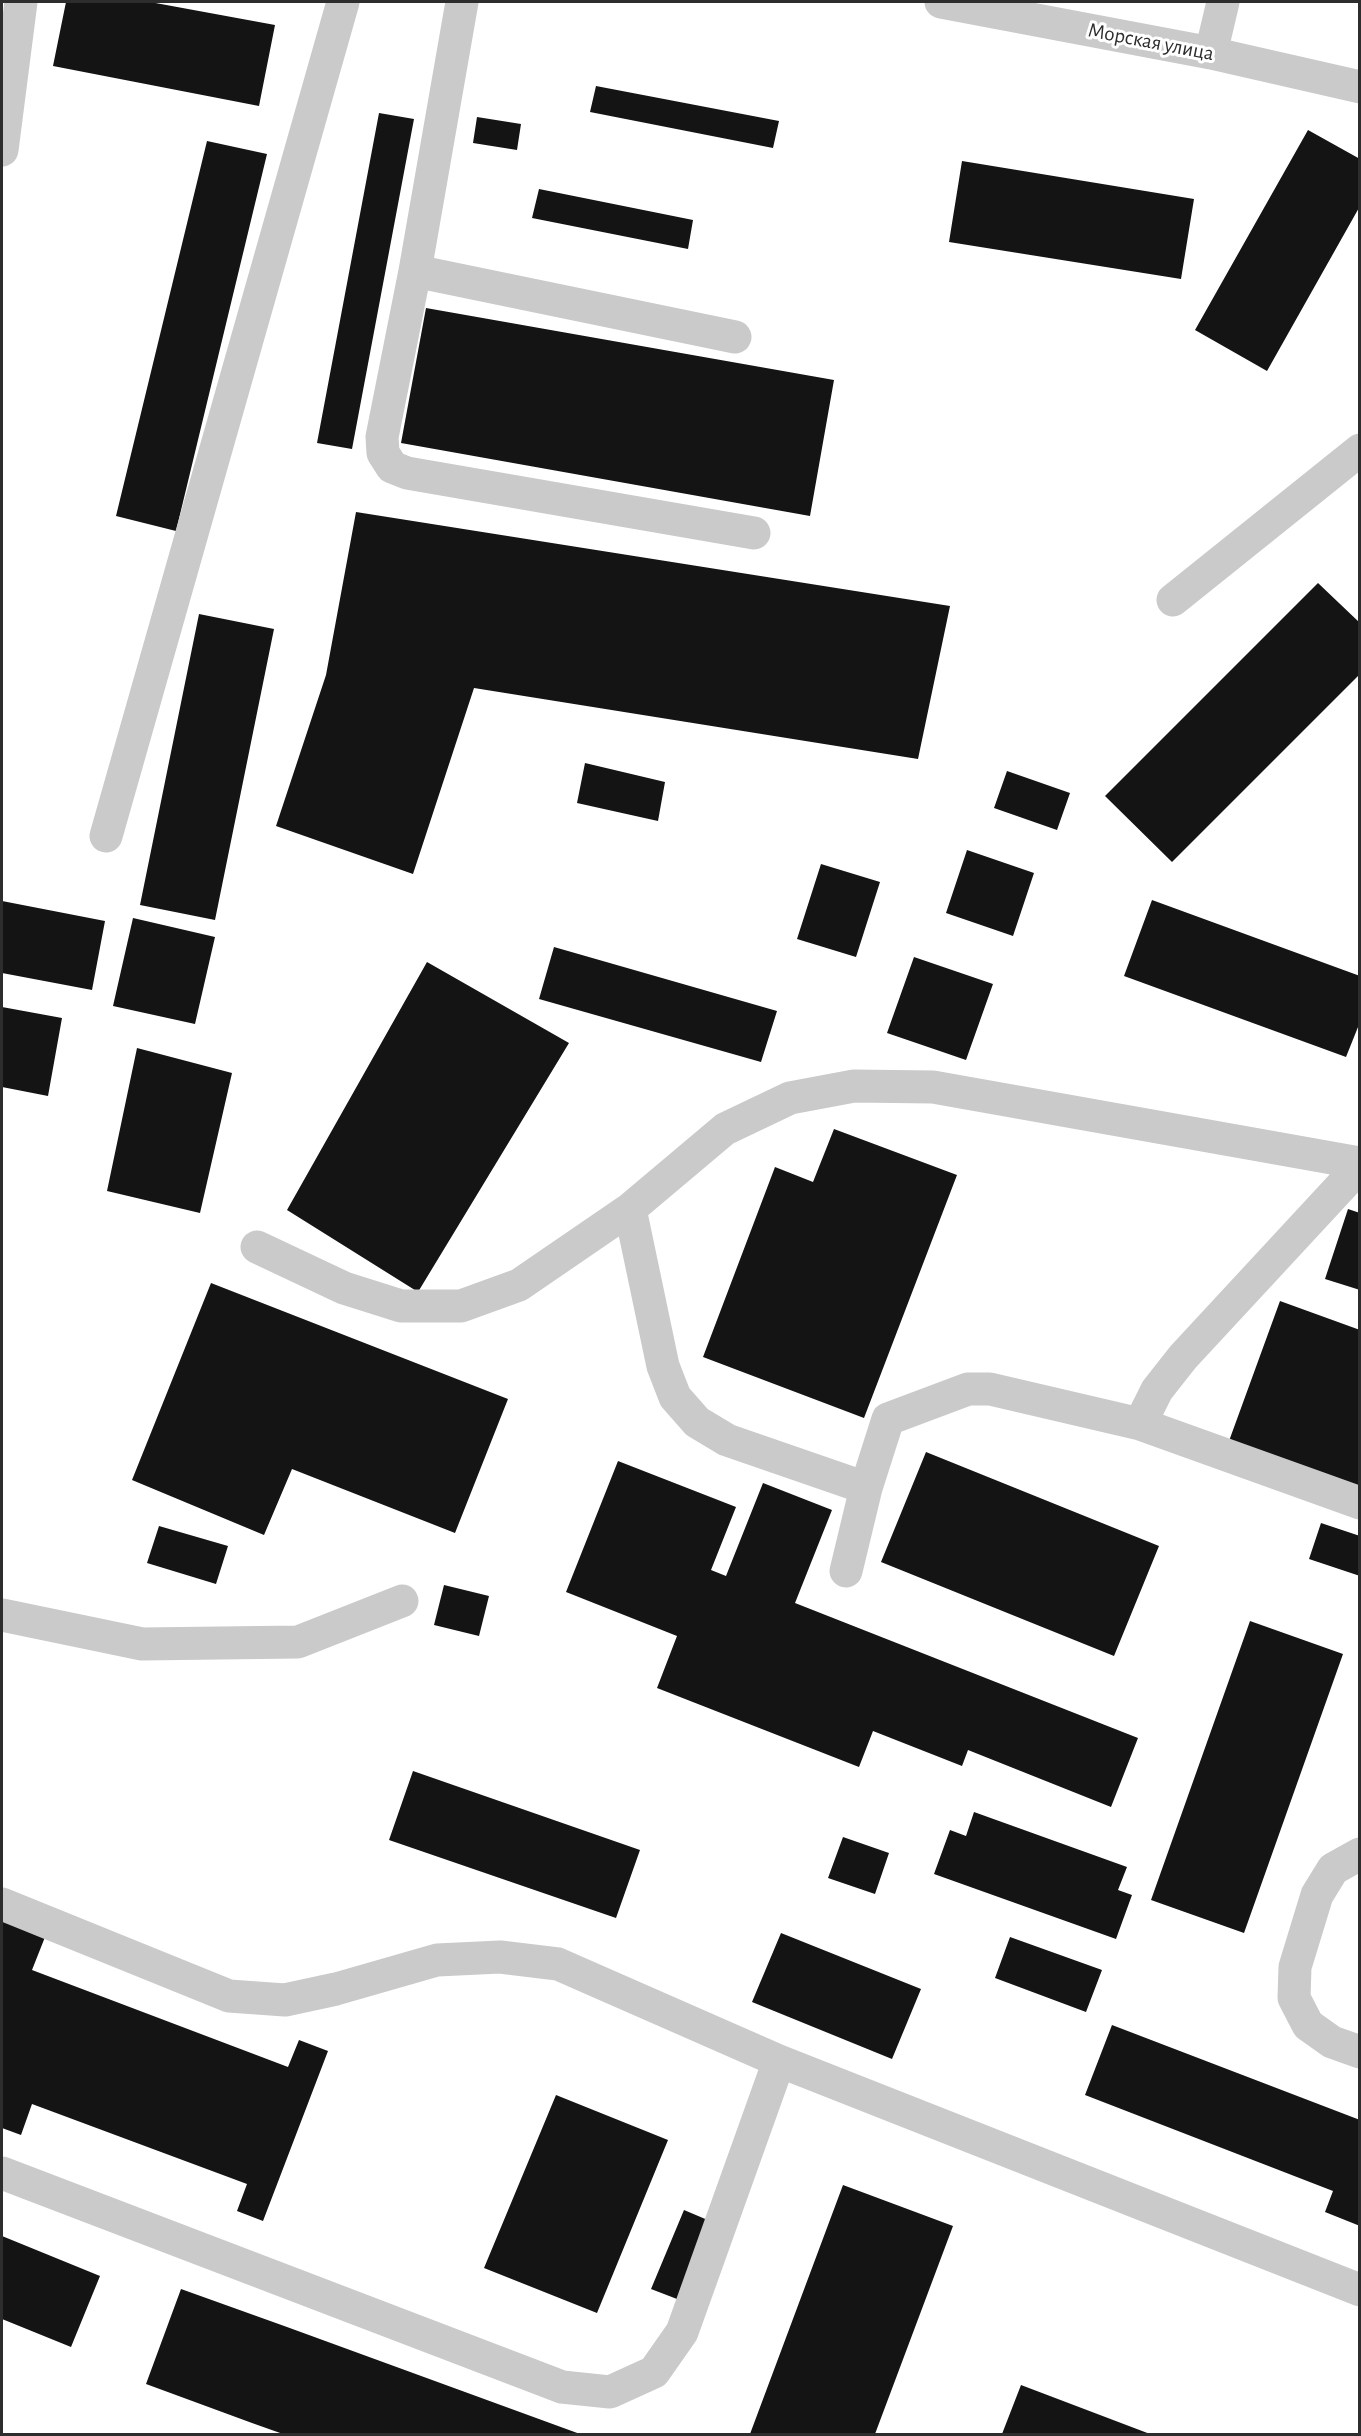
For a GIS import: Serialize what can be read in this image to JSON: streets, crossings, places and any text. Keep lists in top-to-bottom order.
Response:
{
  "streets": {
    "street": ["Морская улица"]
  }
}
